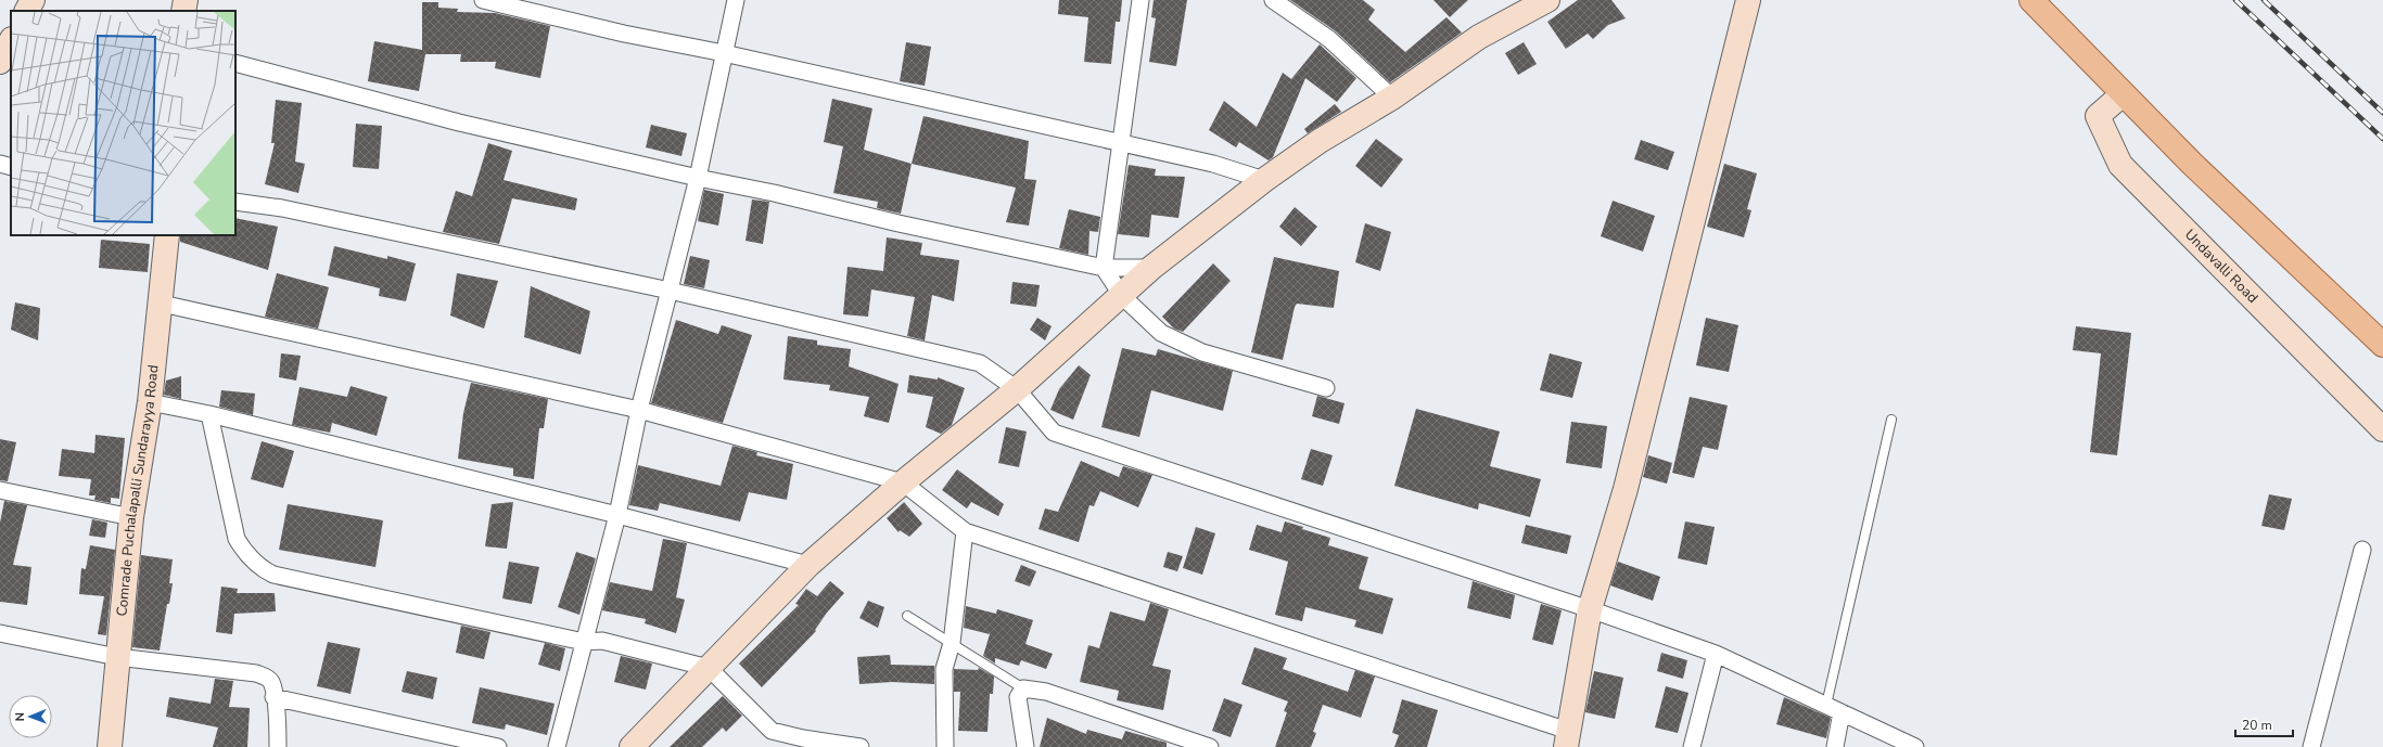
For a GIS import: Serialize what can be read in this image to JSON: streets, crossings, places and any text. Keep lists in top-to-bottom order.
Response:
{
  "streets": {
    "street": ["Undavalli Road", "Comrade Puchalapalli Sundarayya Road"]
  },
  "scale_bar": "20 m",
  "north": "left"
}
